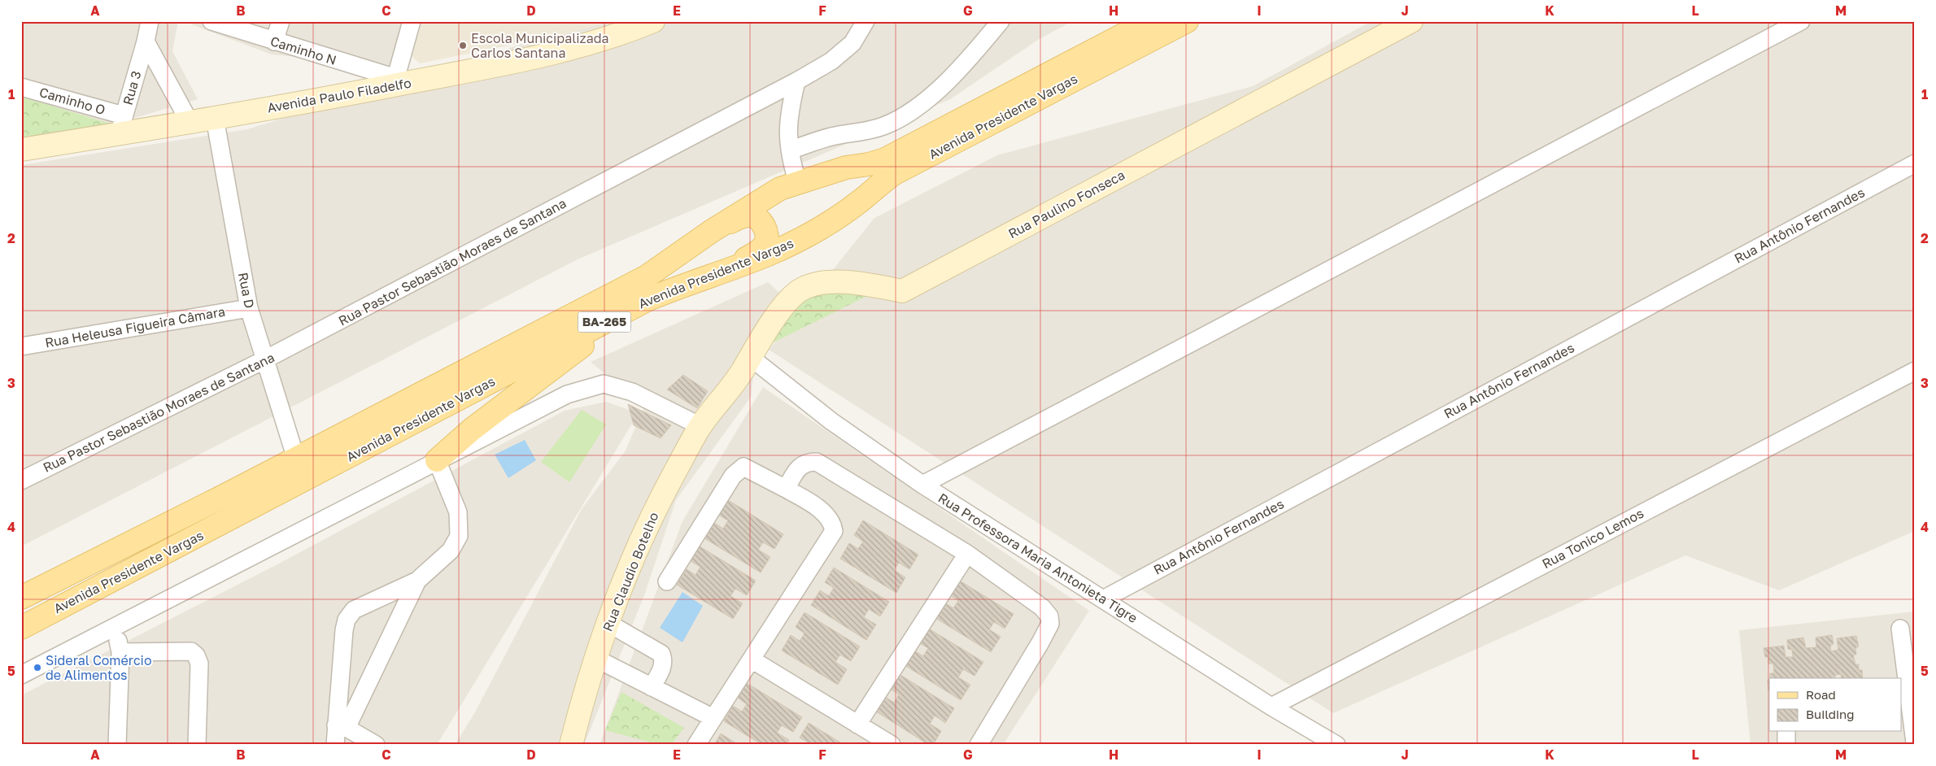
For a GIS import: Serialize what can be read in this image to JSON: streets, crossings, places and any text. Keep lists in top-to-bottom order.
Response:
{
  "streets": {
    "main road": ["Avenida Presidente Vargas", "BA-265"],
    "street": [
      "Caminho N",
      "Rua 3",
      "Avenida Paulo Filadelfo",
      "Caminho O",
      "Rua Paulino Fonseca",
      "Rua Antônio Fernandes",
      "Rua Pastor Sebastião Moraes de Santana",
      "Rua D",
      "Rua Heleusa Figueira Câmara",
      "Rua Tonico Lemos",
      "Rua Professora Maria Antonieta Tigre",
      "Rua Claudio Botelho"
    ]
  },
  "crossings": [
    ["Caminho N", "Avenida Paulo Filadelfo"],
    ["Rua 3", "Avenida Paulo Filadelfo"],
    ["Rua 3", "Caminho O"],
    ["Avenida Paulo Filadelfo", "Caminho O"],
    ["Avenida Paulo Filadelfo", "Rua D"],
    ["Avenida Presidente Vargas", "Rua D"],
    ["Rua Paulino Fonseca", "Rua Professora Maria Antonieta Tigre"],
    ["Rua Paulino Fonseca", "Rua Claudio Botelho"],
    ["Rua Antônio Fernandes", "Rua Professora Maria Antonieta Tigre"],
    ["Rua Pastor Sebastião Moraes de Santana", "Rua D"],
    ["Rua D", "Rua Heleusa Figueira Câmara"],
    ["Rua Tonico Lemos", "Rua Professora Maria Antonieta Tigre"],
    ["Rua Professora Maria Antonieta Tigre", "Rua Claudio Botelho"]
  ],
  "places": ["Escola Municipalizada Carlos Santana", "Sideral Comércio de Alimentos"],
  "legend": ["Road", "Building"],
  "grid": {
    "columns": [
      "A",
      "B",
      "C",
      "D",
      "E",
      "F",
      "G",
      "H",
      "I",
      "J",
      "K",
      "L",
      "M"
    ],
    "rows": [
      "1",
      "2",
      "3",
      "4",
      "5"
    ]
  }
}
